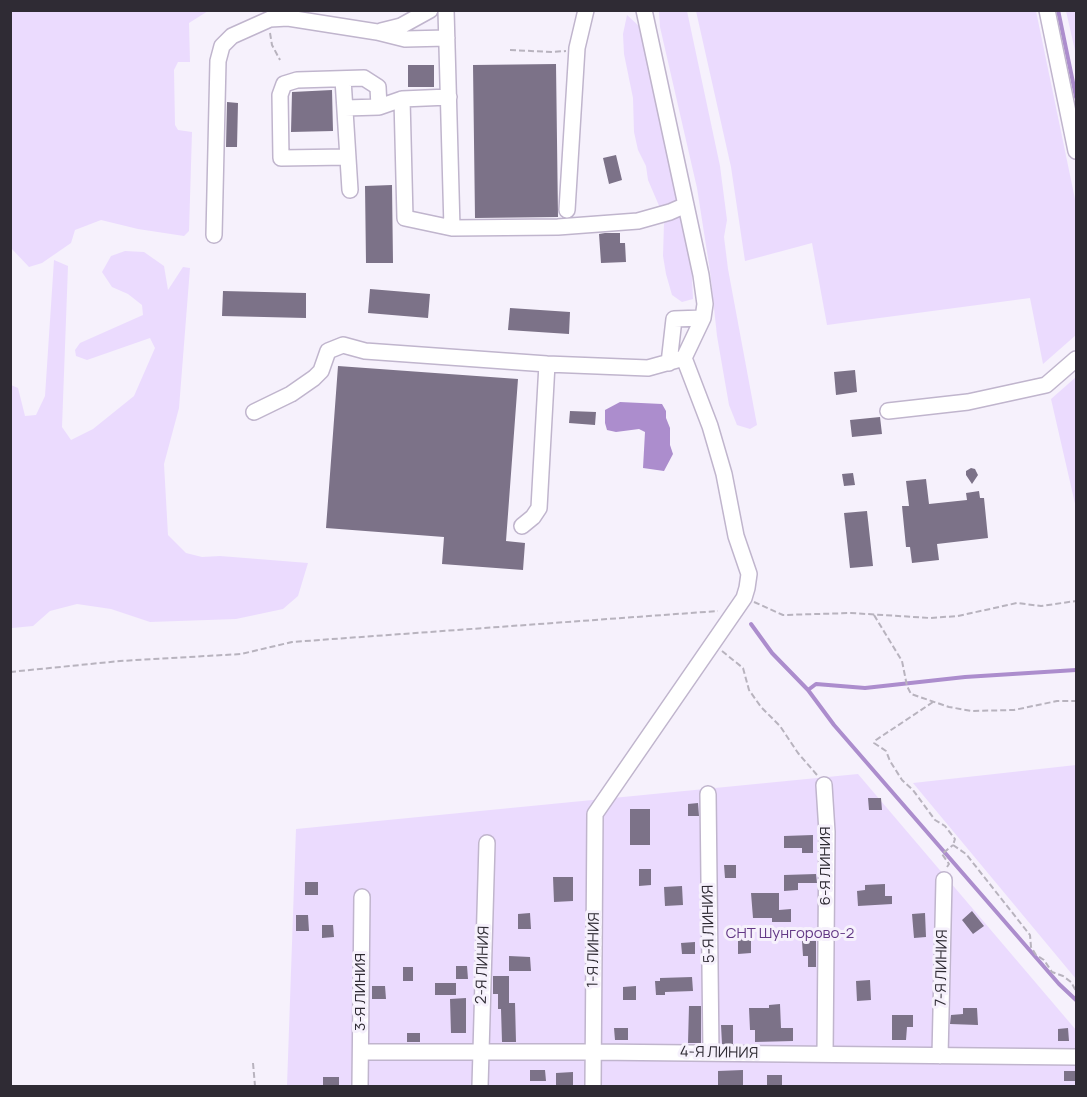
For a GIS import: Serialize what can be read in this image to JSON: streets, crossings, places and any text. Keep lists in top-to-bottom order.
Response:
{
  "streets": {
    "street": [
      "6-Я ЛИНИЯ",
      "5-Я ЛИНИЯ",
      "1-Я ЛИНИЯ",
      "2-Я ЛИНИЯ",
      "7-Я ЛИНИЯ",
      "3-Я ЛИНИЯ",
      "4-Я ЛИНИЯ"
    ]
  },
  "crossings": [
    ["6-Я ЛИНИЯ", "4-Я ЛИНИЯ"],
    ["5-Я ЛИНИЯ", "4-Я ЛИНИЯ"],
    ["1-Я ЛИНИЯ", "4-Я ЛИНИЯ"],
    ["2-Я ЛИНИЯ", "4-Я ЛИНИЯ"],
    ["7-Я ЛИНИЯ", "4-Я ЛИНИЯ"],
    ["3-Я ЛИНИЯ", "4-Я ЛИНИЯ"]
  ],
  "parks": ["СНТ Шунгорово-2"]
}
